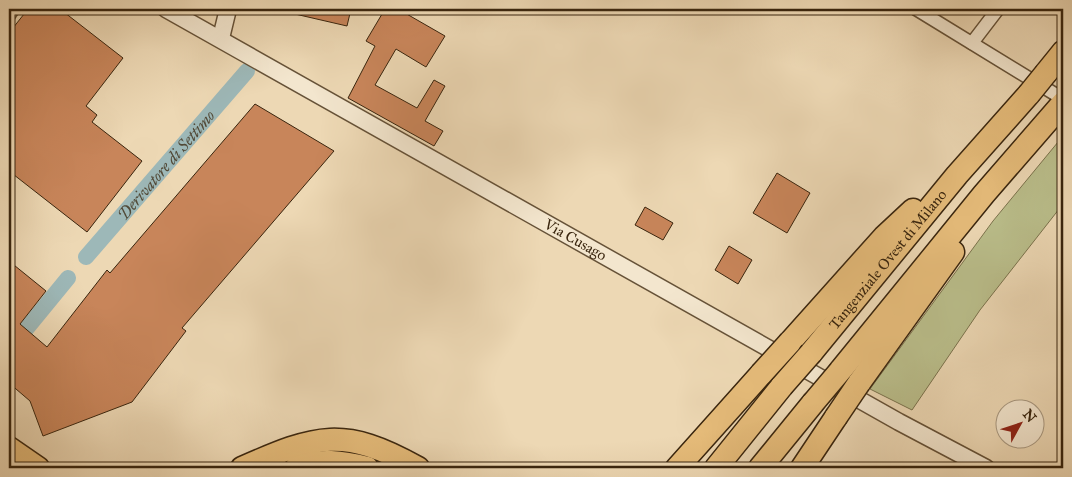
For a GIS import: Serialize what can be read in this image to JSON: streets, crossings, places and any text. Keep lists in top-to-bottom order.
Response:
{
  "streets": {
    "highway": ["Tangenziale Ovest di Milano"],
    "street": ["Via Cusago"]
  },
  "water": ["Derivatore di Settimo"],
  "north": "top right"
}
